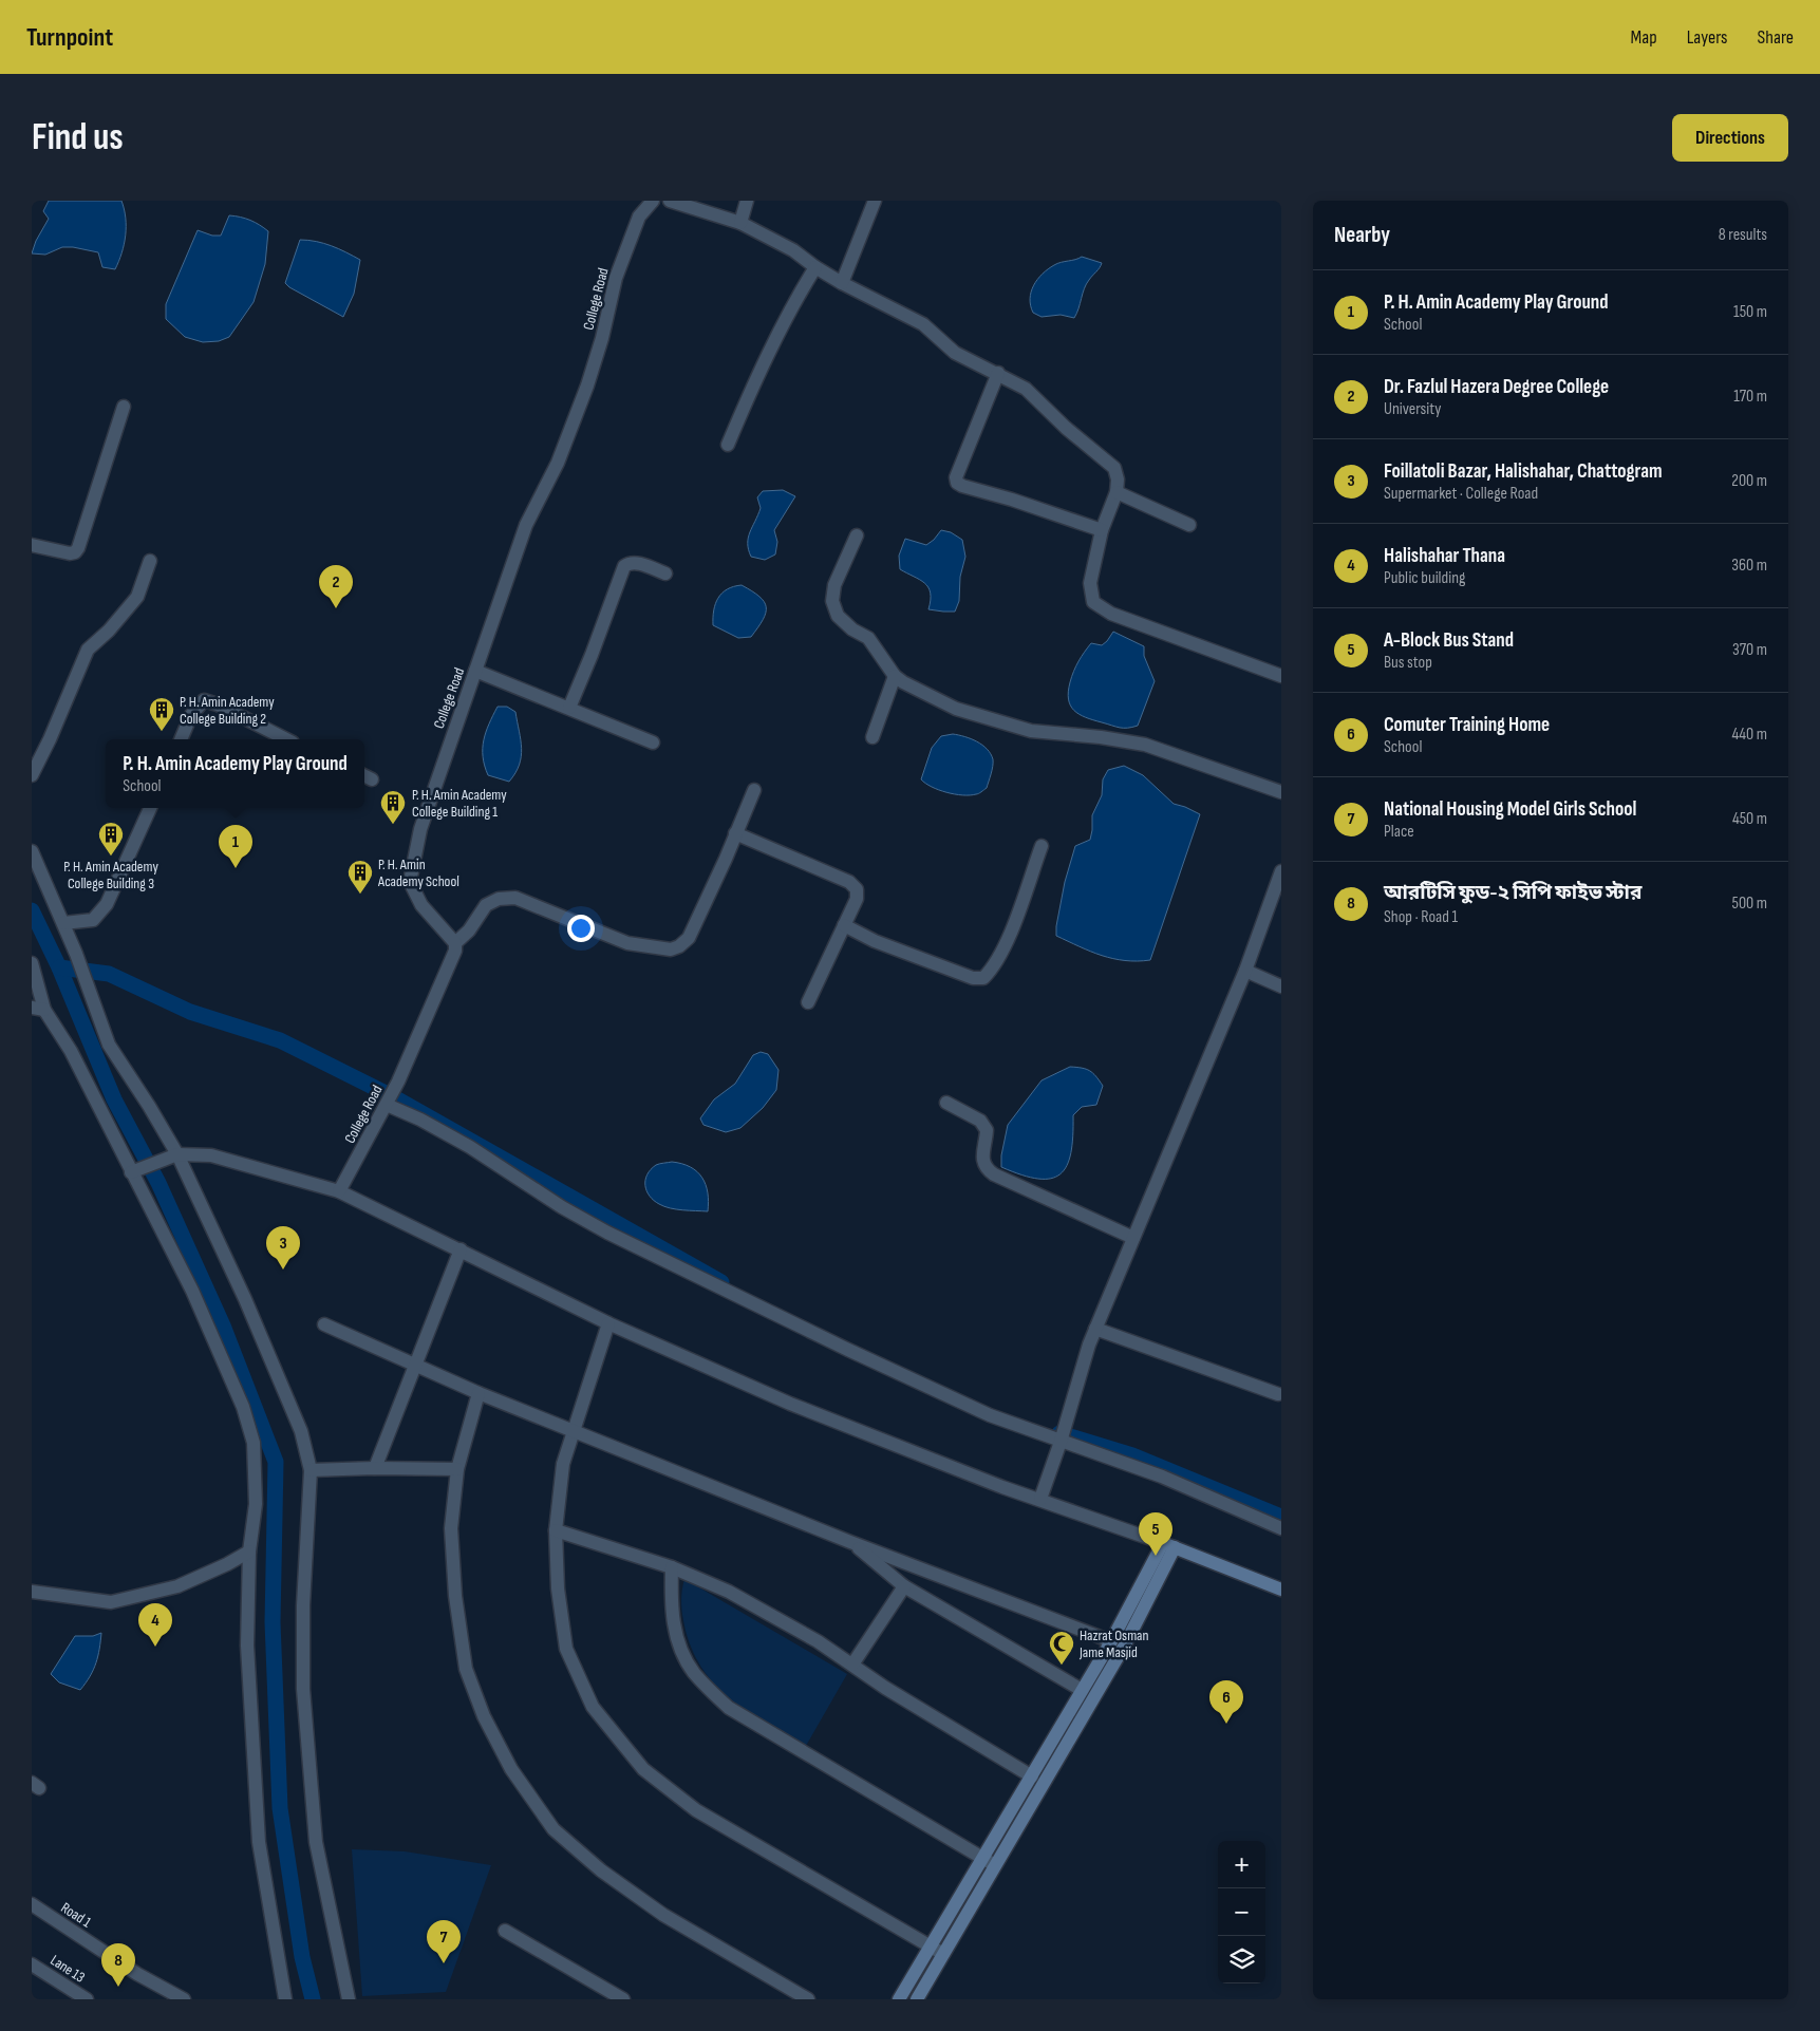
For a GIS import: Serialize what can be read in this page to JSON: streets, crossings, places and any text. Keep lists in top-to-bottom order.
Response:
{
  "streets": {
    "street": ["College Road", "Road 1", "Lane 13"]
  },
  "places": {
    "building": [
      "P. H. Amin Academy College Building 2",
      "P. H. Amin Academy College Building 1",
      "P. H. Amin Academy College Building 3",
      "P. H. Amin Academy School"
    ],
    "mosque": ["Hazrat Osman Jame Masjid"]
  },
  "page": {
    "header": "Turnpoint",
    "nav": ["Map", "Layers", "Share"],
    "buttons": "Directions",
    "title": "Find us",
    "heading": ["Nearby", "8 results"],
    "list": [
      {
        "mark": "1",
        "name": "P. H. Amin Academy Play Ground",
        "note": "School",
        "value": "150 m"
      },
      {
        "mark": "2",
        "name": "Dr. Fazlul Hazera Degree College",
        "note": "University",
        "value": "170 m"
      },
      {
        "mark": "3",
        "name": "Foillatoli Bazar, Halishahar, Chattogram",
        "note": "Supermarket · College Road",
        "value": "200 m"
      },
      {
        "mark": "4",
        "name": "Halishahar Thana",
        "note": "Public building",
        "value": "360 m"
      },
      {
        "mark": "5",
        "name": "A-Block Bus Stand",
        "note": "Bus stop",
        "value": "370 m"
      },
      {
        "mark": "6",
        "name": "Comuter Training Home",
        "note": "School",
        "value": "440 m"
      },
      {
        "mark": "7",
        "name": "National Housing Model Girls School",
        "note": "Place",
        "value": "450 m"
      },
      {
        "mark": "8",
        "name": "আরটিসি ফুড-২ সিপি ফাইভ স্টার",
        "note": "Shop · Road 1",
        "value": "500 m"
      }
    ],
    "pins": [
      "2",
      "1",
      "3",
      "5",
      "4",
      "6",
      "7",
      "8"
    ],
    "popup": ["P. H. Amin Academy Play Ground", "School"],
    "map_buttons": ["+", "−"]
  }
}
